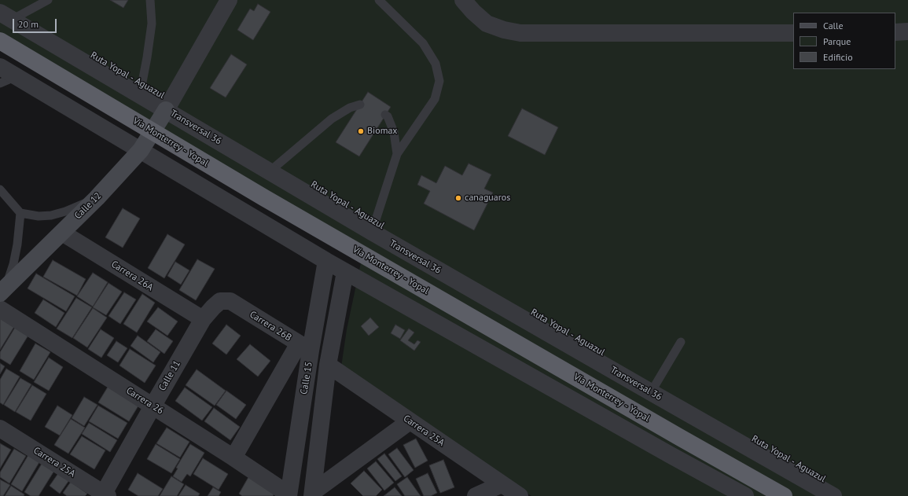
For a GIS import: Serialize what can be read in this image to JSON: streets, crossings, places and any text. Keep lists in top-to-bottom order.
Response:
{
  "streets": {
    "highway": ["Vía Monterrey - Yopal"],
    "main road": ["Calle 12"],
    "street": [
      "Transversal 36",
      "Carrera 26A",
      "Carrera 26B",
      "Calle 11",
      "Calle 15",
      "Carrera 26",
      "Carrera 25A"
    ],
    "lane": ["Ruta Yopal - Aguazul"]
  },
  "crossings": [
    ["Ruta Yopal - Aguazul", "Transversal 36"],
    ["Ruta Yopal - Aguazul", "Calle 12"],
    ["Transversal 36", "Calle 12"],
    ["Calle 12", "Carrera 26A"],
    ["Carrera 26A", "Calle 11"],
    ["Carrera 26B", "Calle 11"],
    ["Carrera 26B", "Calle 15"],
    ["Calle 11", "Carrera 26"],
    ["Calle 11", "Carrera 25A"],
    ["Calle 15", "Carrera 26"],
    ["Calle 15", "Carrera 25A"]
  ],
  "places": ["Biomax", "canaguaros"],
  "legend": ["Calle", "Parque", "Edificio"],
  "scale_bar": "20 m"
}
